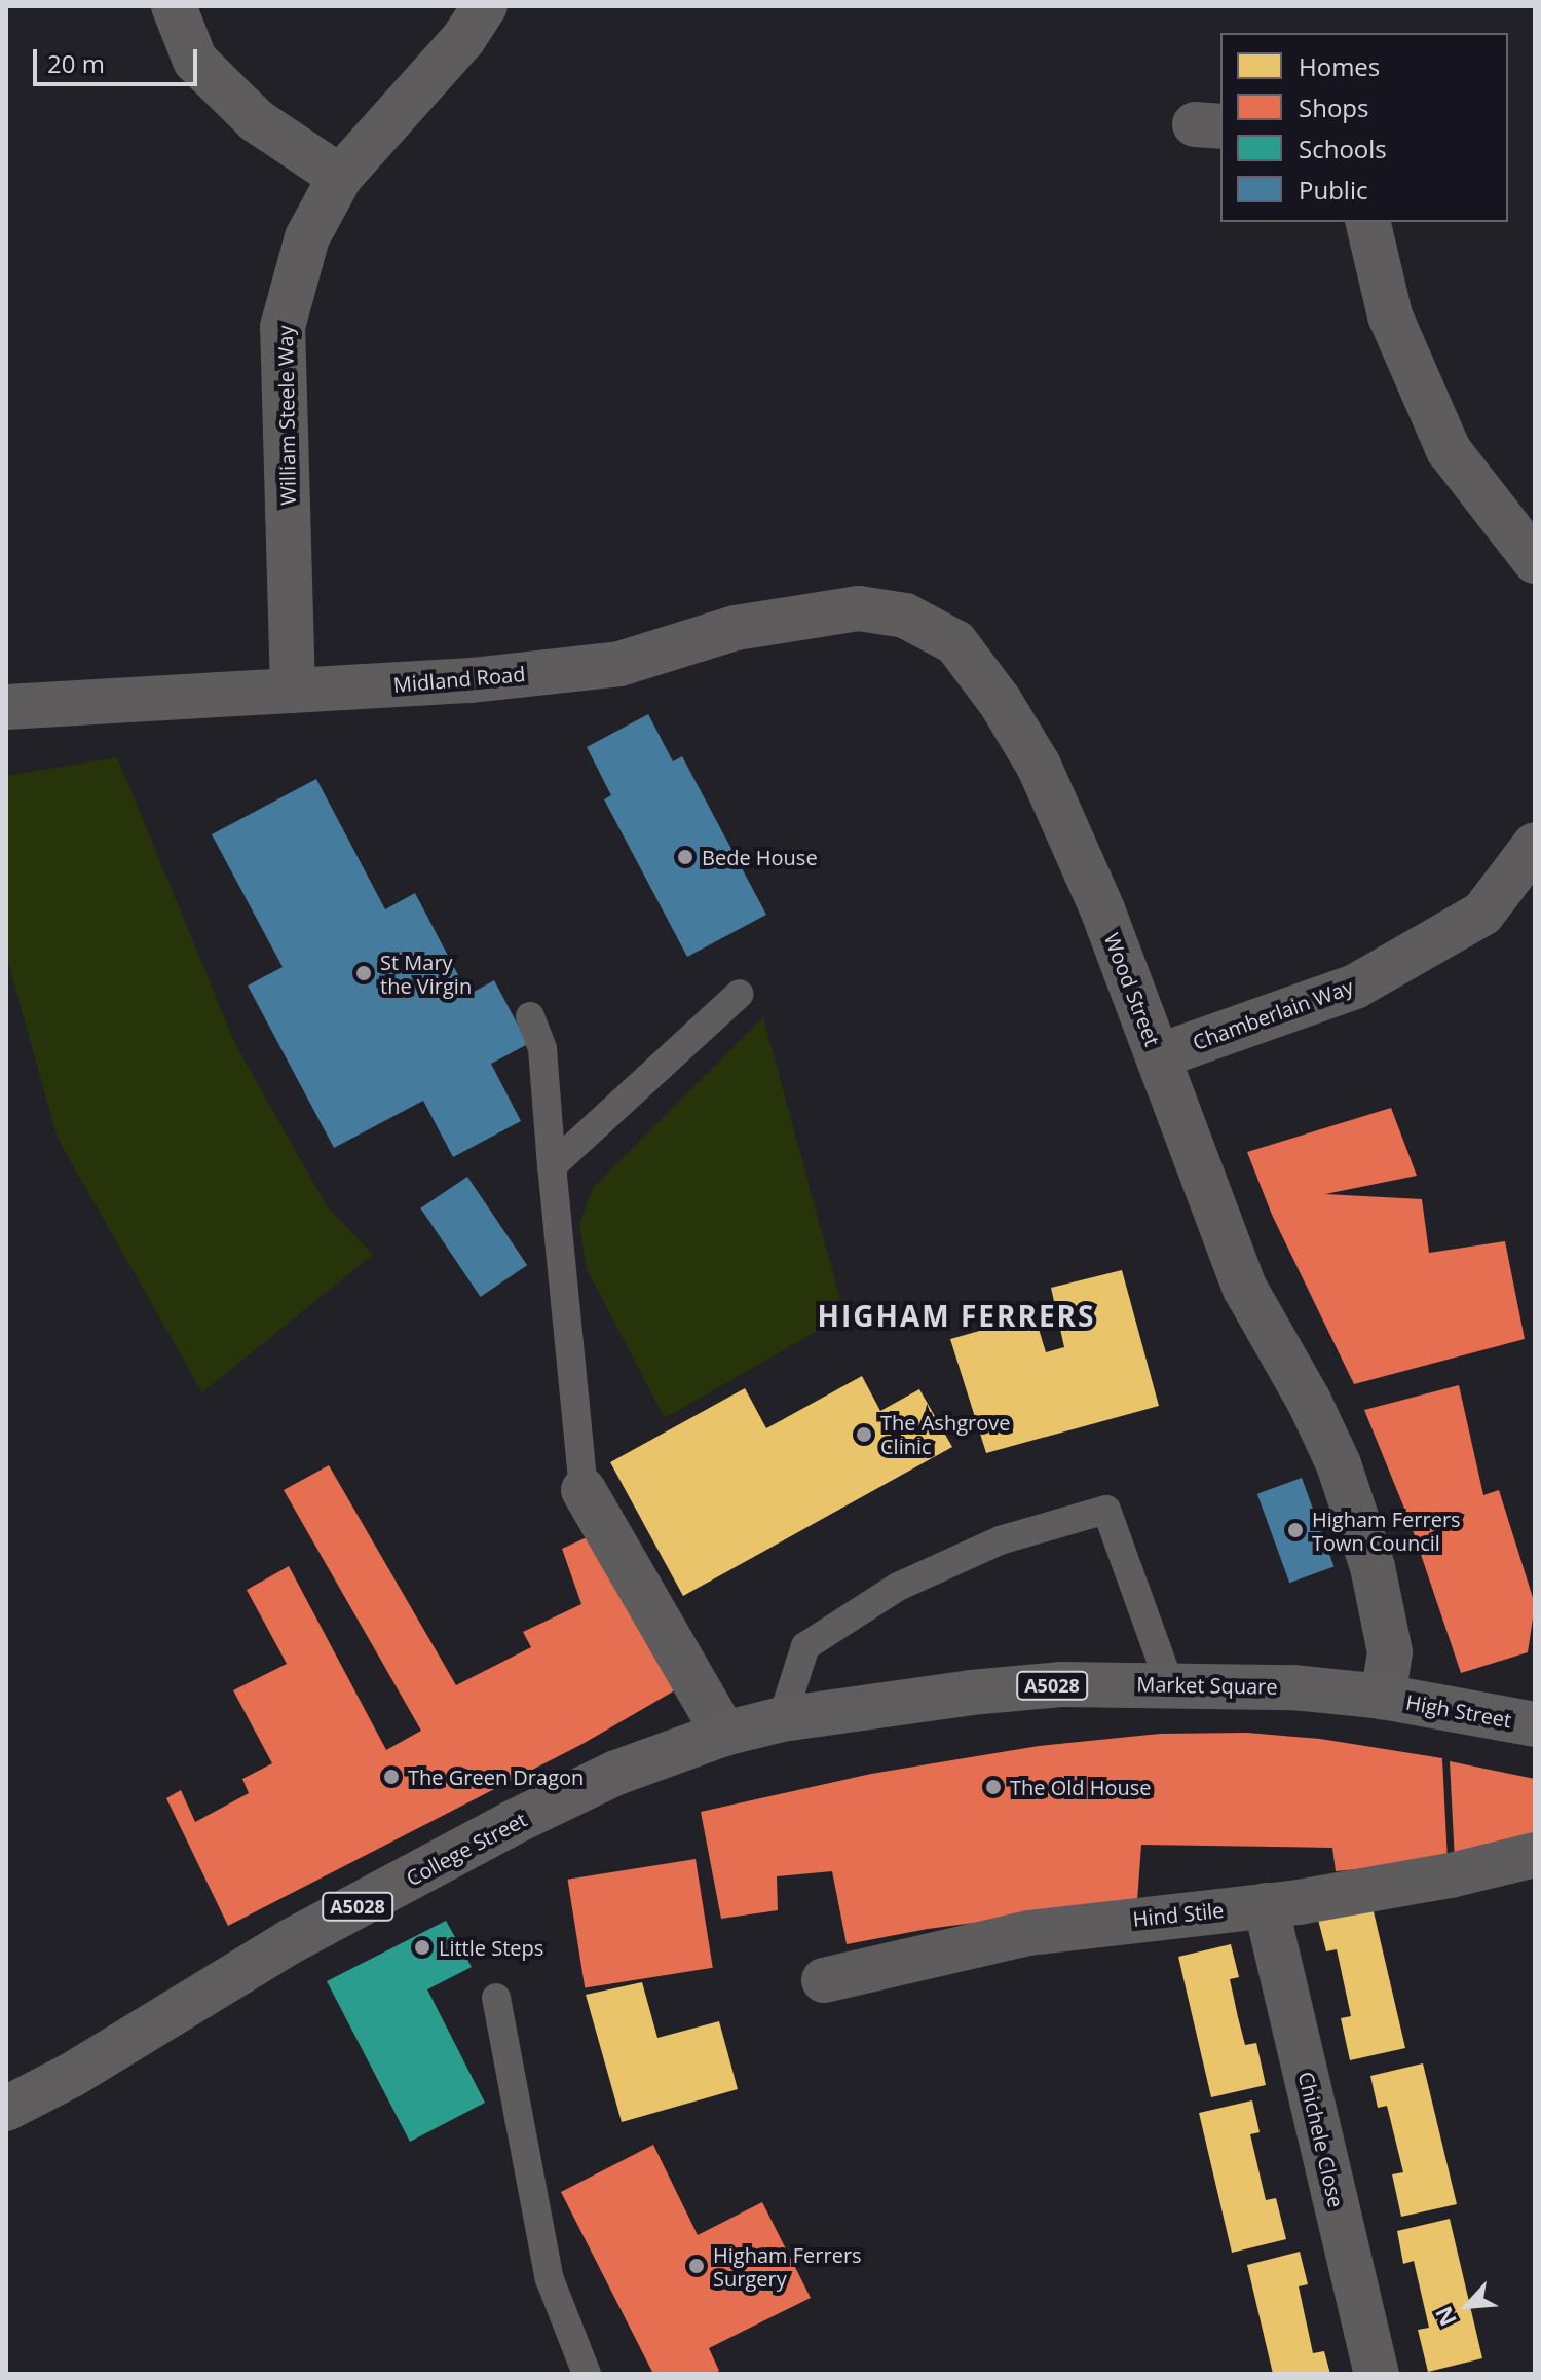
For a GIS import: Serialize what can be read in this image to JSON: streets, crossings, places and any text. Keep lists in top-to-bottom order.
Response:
{
  "streets": {
    "main road": [
      "A5028",
      "Market Square",
      "High Street",
      "College Street"
    ],
    "street": [
      "William Steele Way",
      "Midland Road",
      "Wood Street",
      "Chamberlain Way",
      "Hind Stile",
      "Chichele Close"
    ]
  },
  "crossings": [
    ["William Steele Way", "Midland Road"],
    ["Midland Road", "Wood Street"],
    ["Wood Street", "Chamberlain Way"],
    ["Wood Street", "Market Square"],
    ["Wood Street", "High Street"],
    ["Market Square", "High Street"],
    ["Market Square", "College Street"],
    ["Hind Stile", "Chichele Close"]
  ],
  "districts": ["HIGHAM FERRERS"],
  "places": [
    "Bede House",
    "St Mary the Virgin",
    "The Ashgrove Clinic",
    "Higham Ferrers Town Council",
    "The Green Dragon",
    "The Old House",
    "Little Steps",
    "Higham Ferrers Surgery"
  ],
  "legend": [
    "Homes",
    "Shops",
    "Schools",
    "Public"
  ],
  "scale_bar": "20 m",
  "north": "bottom left"
}
